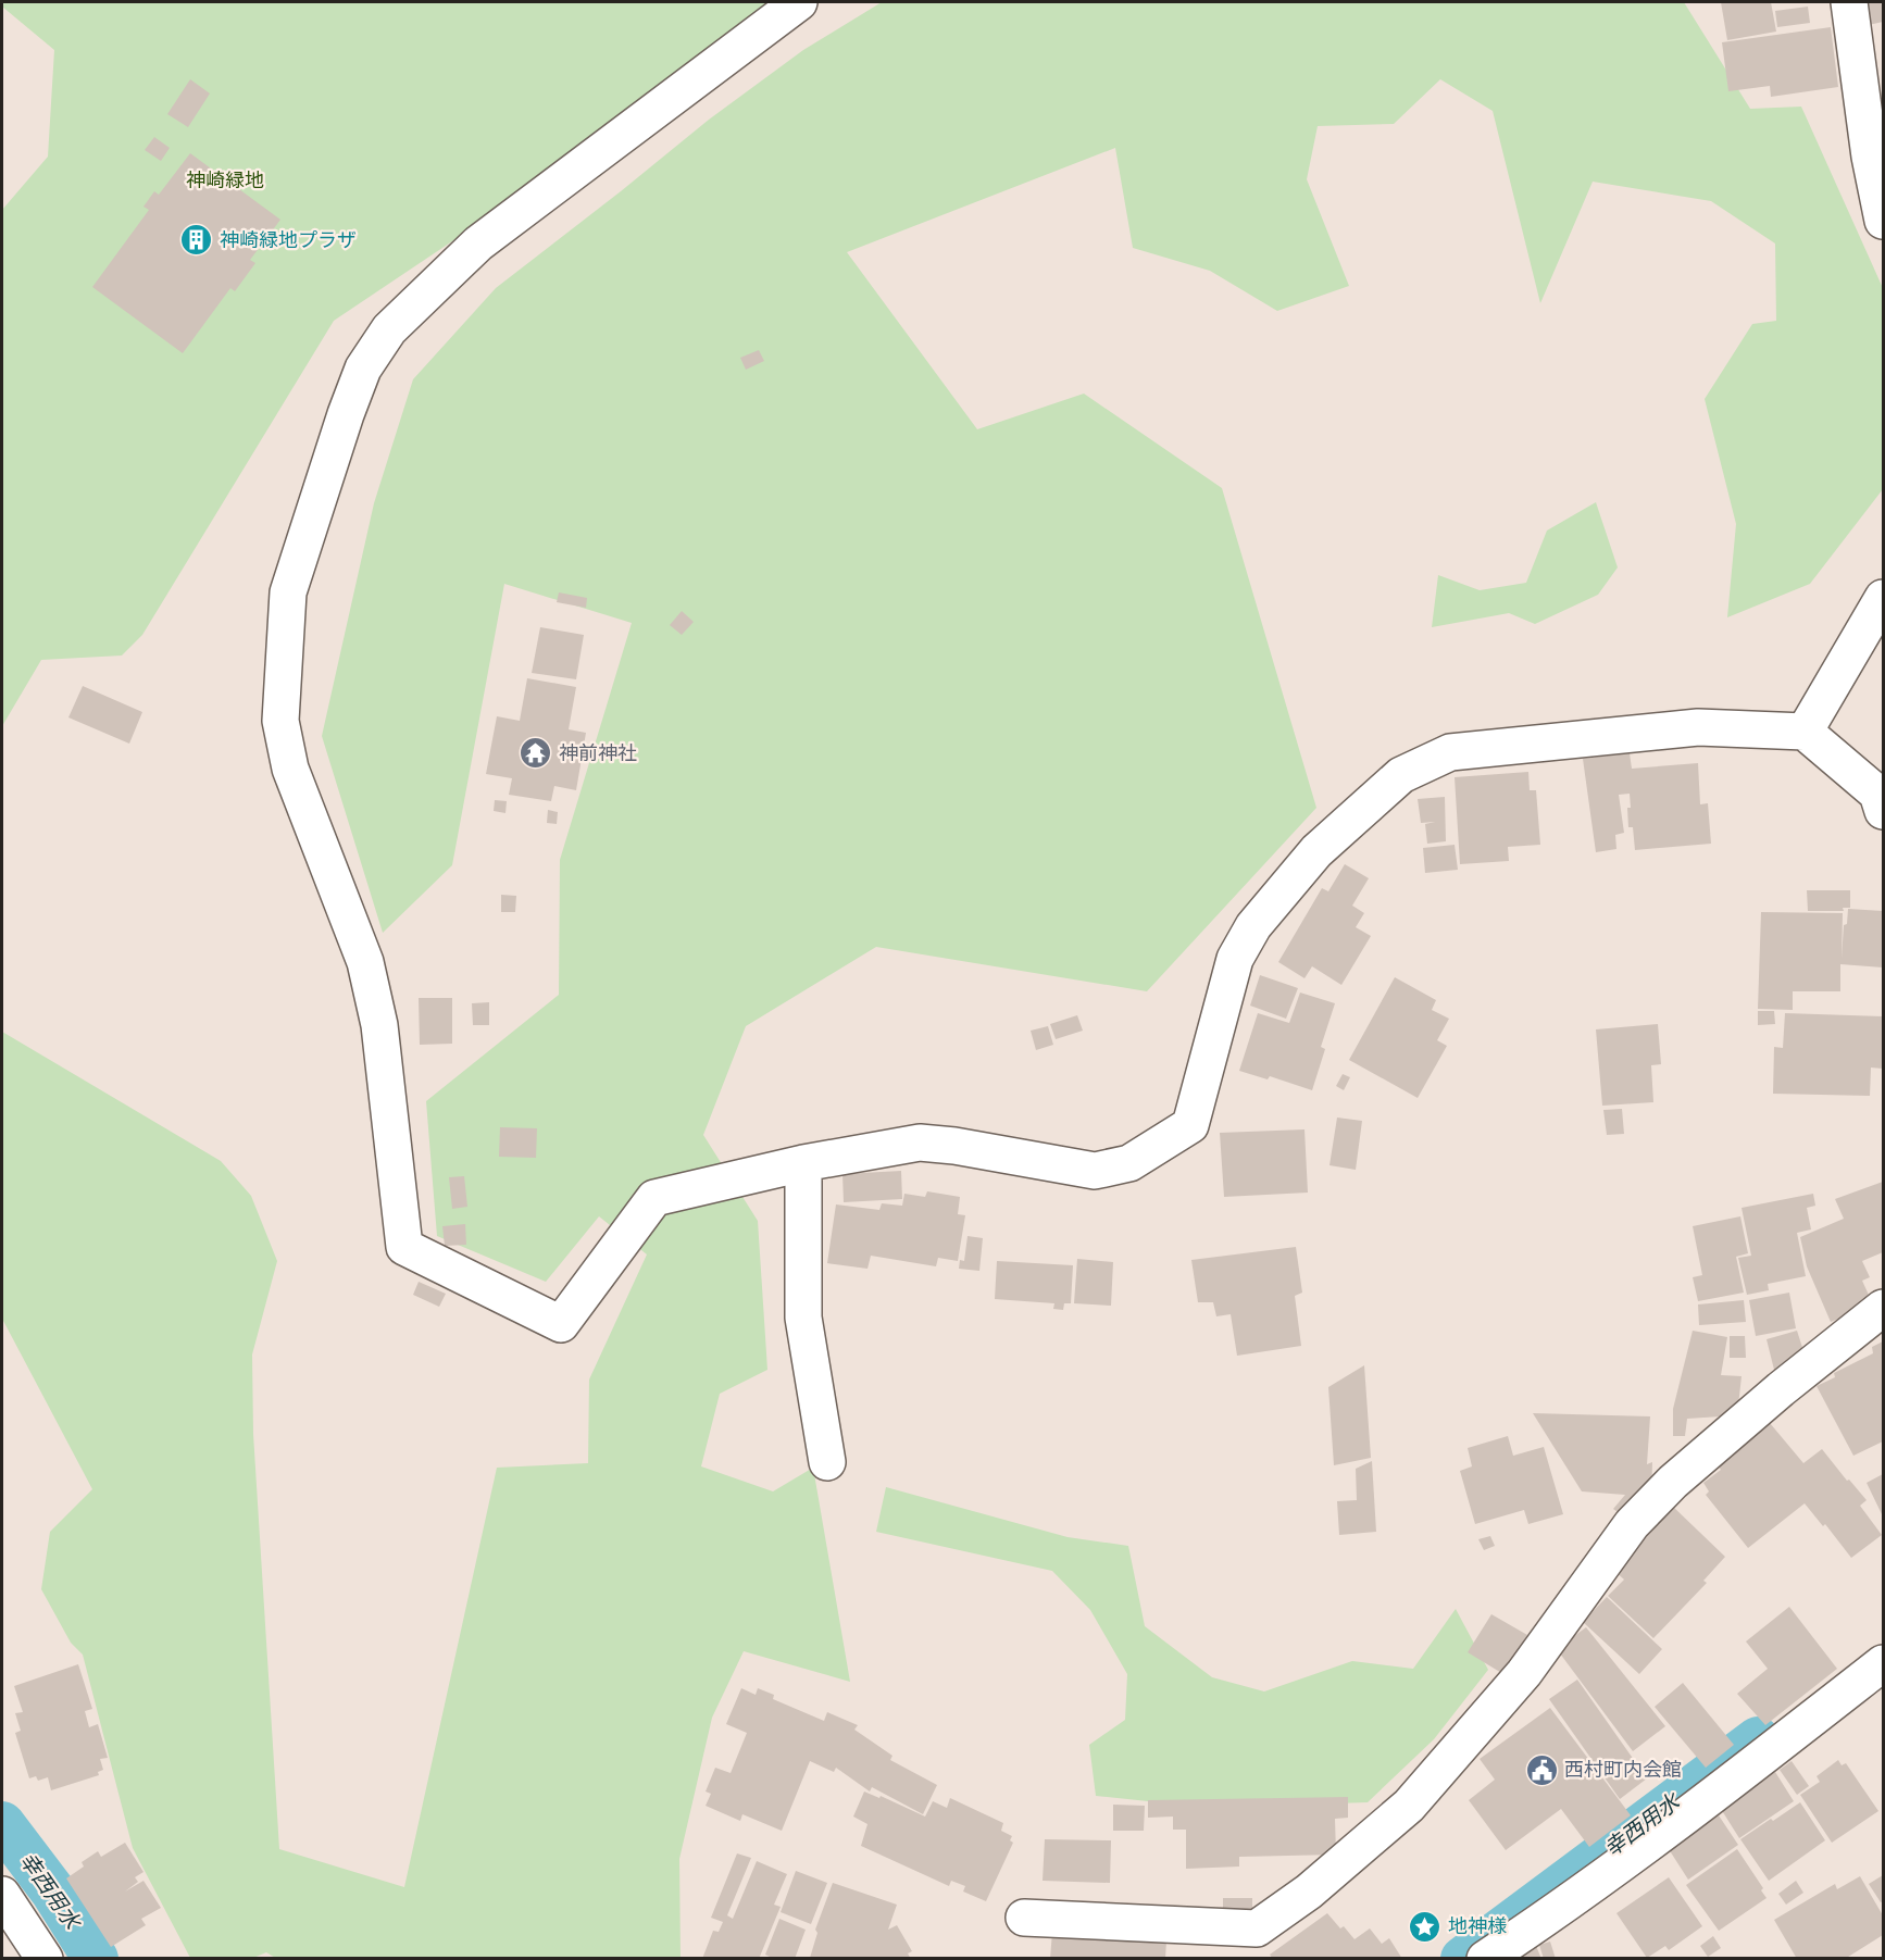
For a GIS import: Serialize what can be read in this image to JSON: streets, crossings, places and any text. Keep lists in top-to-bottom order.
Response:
{
  "water": ["幸西用水"],
  "parks": ["神崎緑地"],
  "places": {
    "building": ["神崎緑地プラザ"],
    "temple": ["神前神社"],
    "public building": ["西村町内会館"],
    "place": ["地神様"]
  }
}
